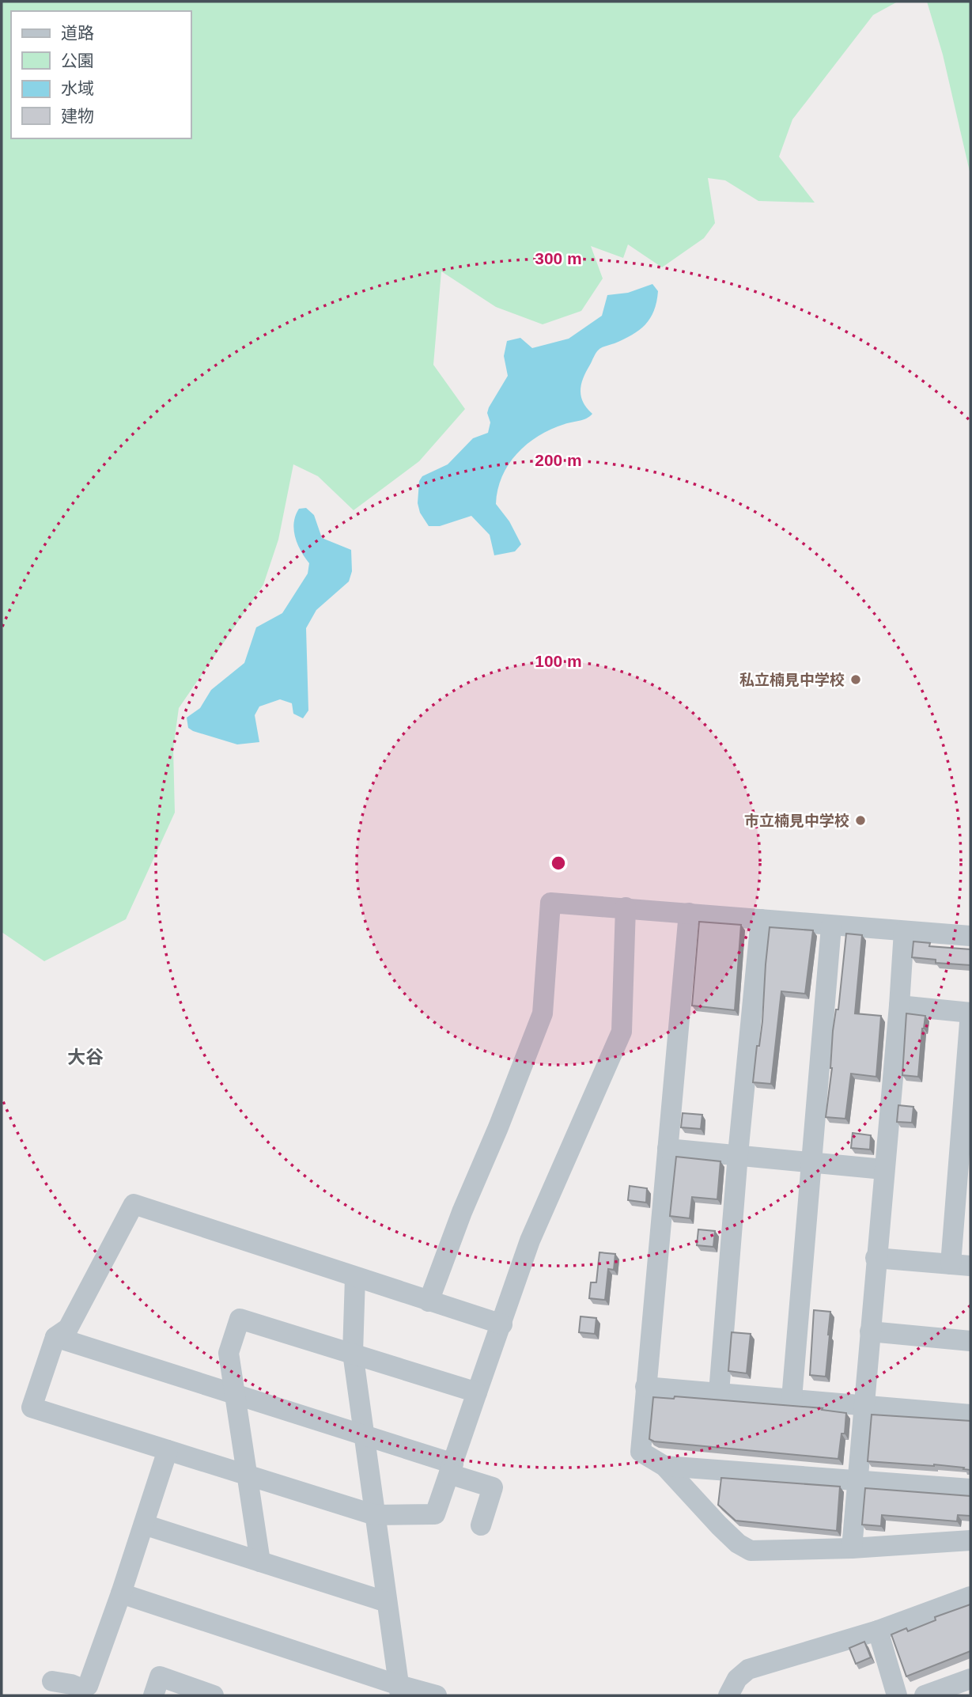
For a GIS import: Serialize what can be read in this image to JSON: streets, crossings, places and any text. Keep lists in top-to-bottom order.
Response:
{
  "districts": ["大谷"],
  "places": ["私立楠見中学校", "市立楠見中学校"],
  "legend": [
    "道路",
    "公園",
    "水域",
    "建物"
  ],
  "rings": ["300 m", "200 m", "100 m"]
}
